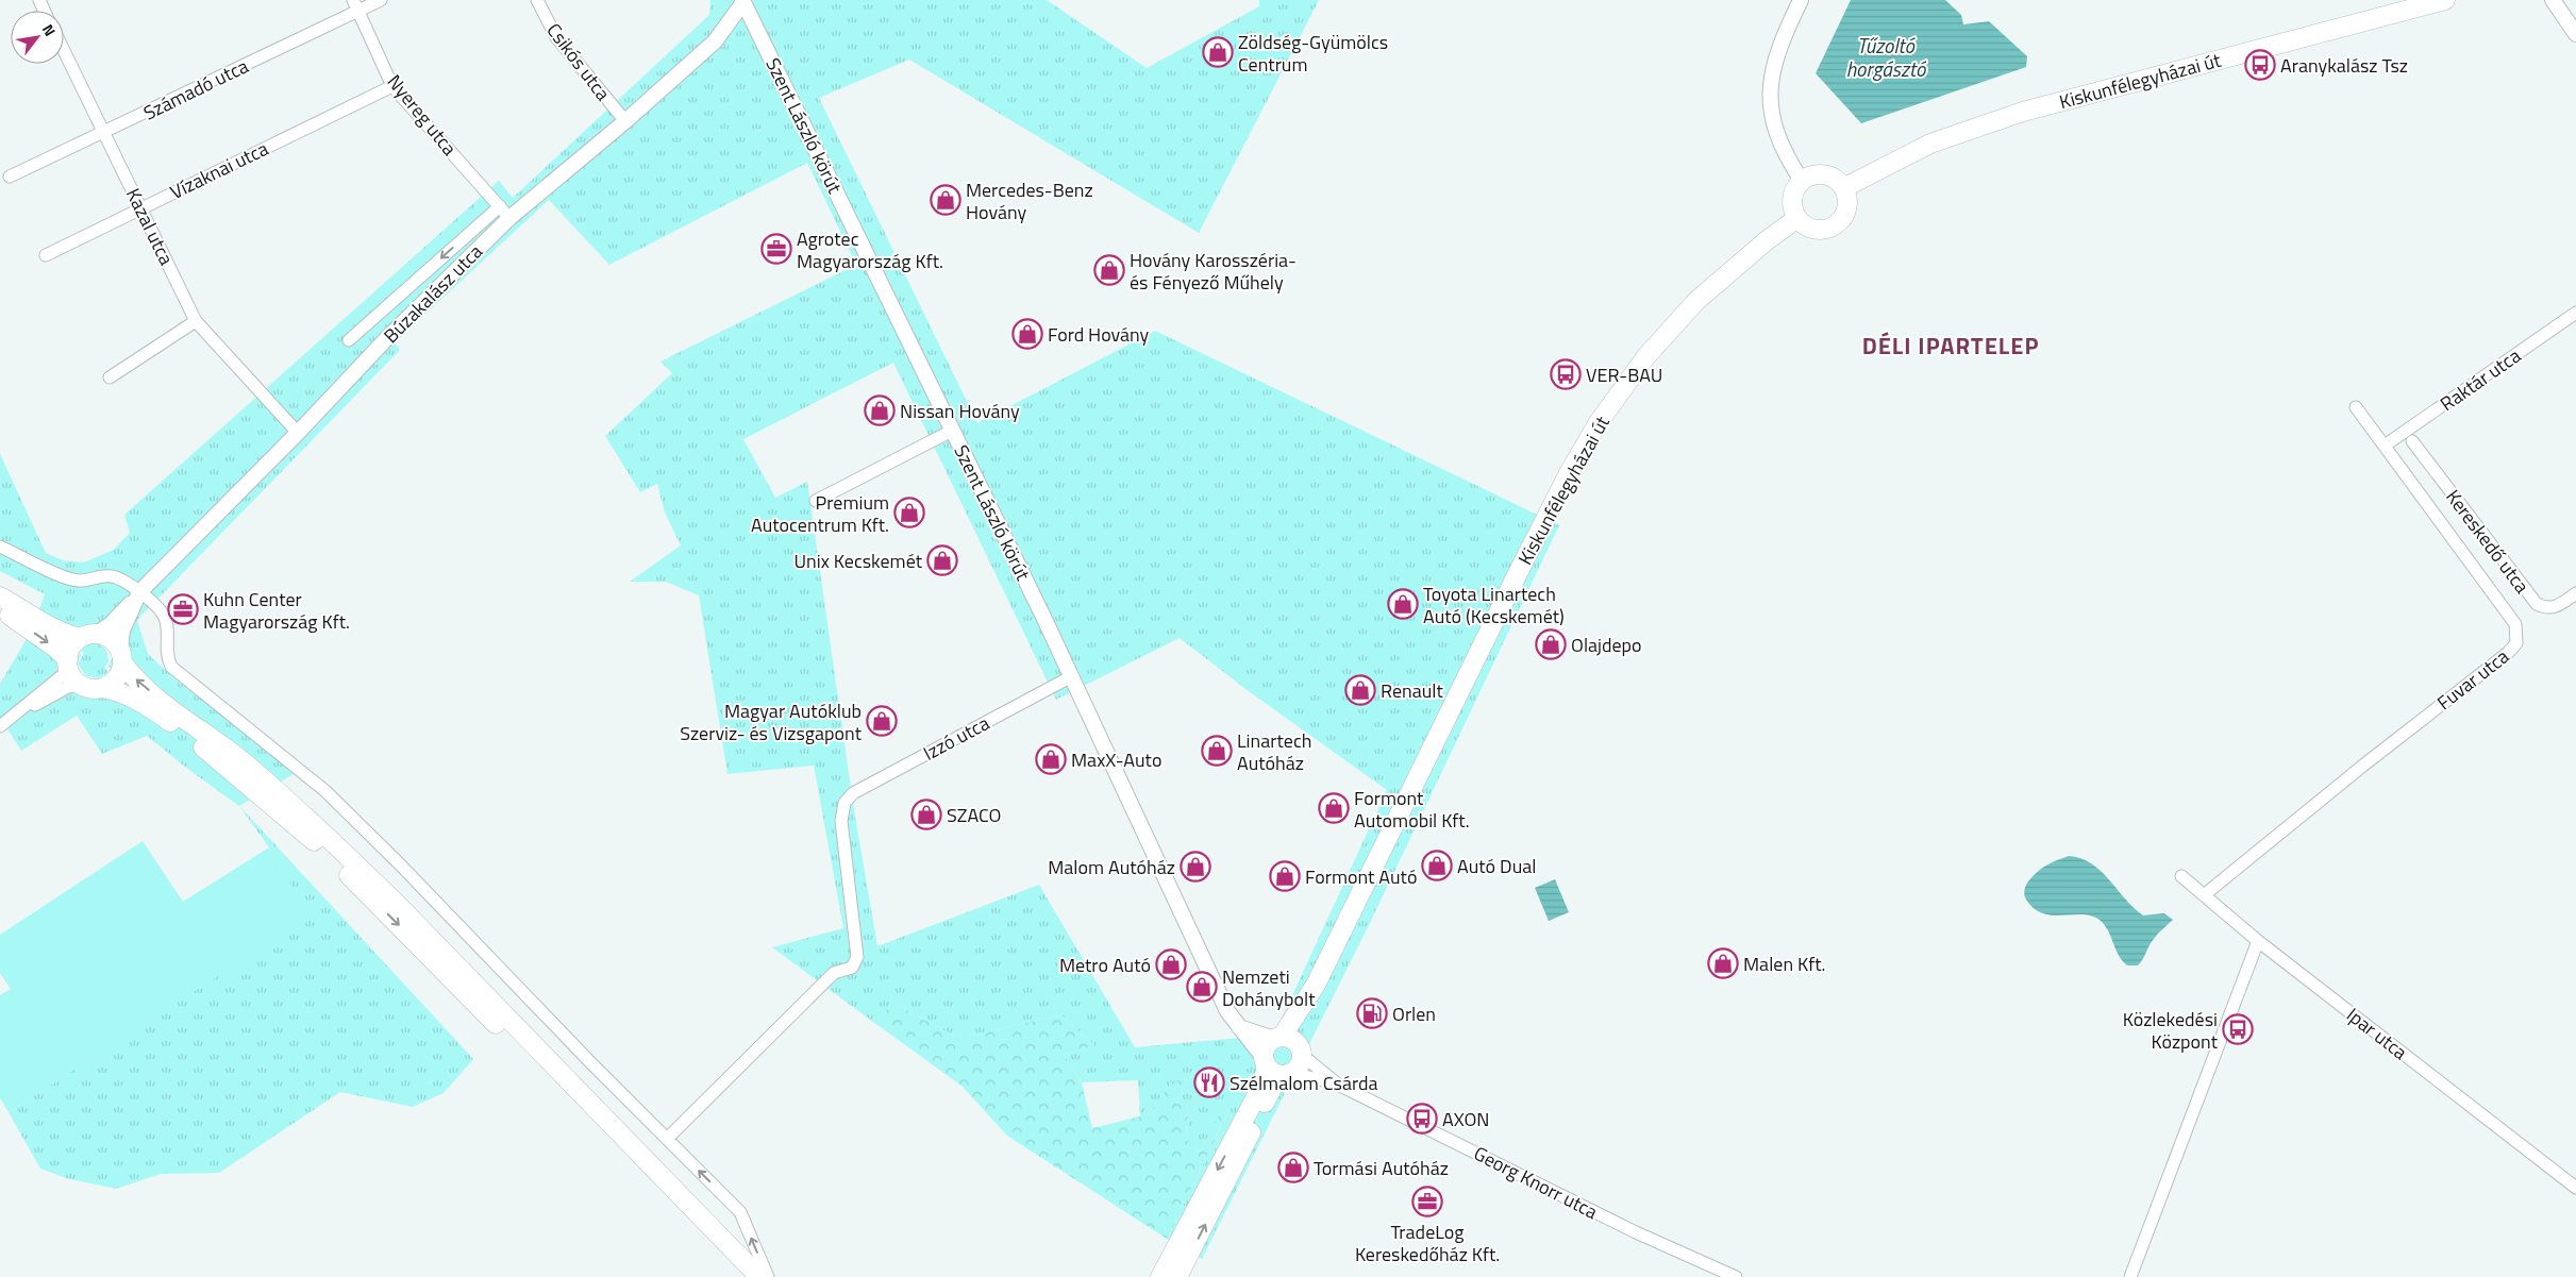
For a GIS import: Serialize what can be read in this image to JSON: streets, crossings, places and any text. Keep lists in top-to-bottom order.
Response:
{
  "streets": {
    "main road": ["Kiskunfélegyházai út"],
    "street": [
      "Csikós utca",
      "Számadó utca",
      "Nyereg utca",
      "Szent László körút",
      "Vízaknai utca",
      "Kazal utca",
      "Búzakalász utca",
      "Raktár utca",
      "Kereskedő utca",
      "Fuvar utca",
      "Izzó utca",
      "Ipar utca",
      "Georg Knorr utca"
    ]
  },
  "crossings": [
    ["Csikós utca", "Búzakalász utca"],
    ["Kiskunfélegyházai út", "Georg Knorr utca"],
    ["Számadó utca", "Nyereg utca"],
    ["Számadó utca", "Kazal utca"],
    ["Nyereg utca", "Vízaknai utca"],
    ["Nyereg utca", "Búzakalász utca"],
    ["Szent László körút", "Búzakalász utca"],
    ["Szent László körút", "Izzó utca"],
    ["Szent László körút", "Georg Knorr utca"],
    ["Vízaknai utca", "Kazal utca"],
    ["Kazal utca", "Búzakalász utca"],
    ["Raktár utca", "Fuvar utca"],
    ["Fuvar utca", "Ipar utca"]
  ],
  "districts": ["DÉLI IPARTELEP"],
  "water": ["Tűzoltó horgásztó"],
  "places": {
    "shop": [
      "Zöldség-Gyümölcs Centrum",
      "Mercedes-Benz Hovány",
      "Hovány Karosszéria- és Fényező Műhely",
      "Ford Hovány",
      "Nissan Hovány",
      "Premium Autocentrum Kft.",
      "Unix Kecskemét",
      "Toyota Linartech Autó (Kecskemét)",
      "Olajdepo",
      "Renault",
      "Magyar Autóklub Szerviz- és Vizsgapont",
      "Linartech Autóház",
      "MaxX-Auto",
      "Formont Automobil Kft.",
      "SZACO",
      "Autó Dual",
      "Malom Autóház",
      "Formont Autó",
      "Malen Kft.",
      "Metro Autó",
      "Nemzeti Dohánybolt",
      "Tormási Autóház"
    ],
    "bus stop": [
      "Aranykalász Tsz",
      "VER-BAU",
      "Közlekedési Központ",
      "AXON"
    ],
    "office": ["Agrotec Magyarország Kft.", "Kuhn Center Magyarország Kft.", "TradeLog Kereskedőház Kft."],
    "fuel station": ["Orlen"],
    "restaurant": ["Szélmalom Csárda"]
  },
  "north": "top right"
}
